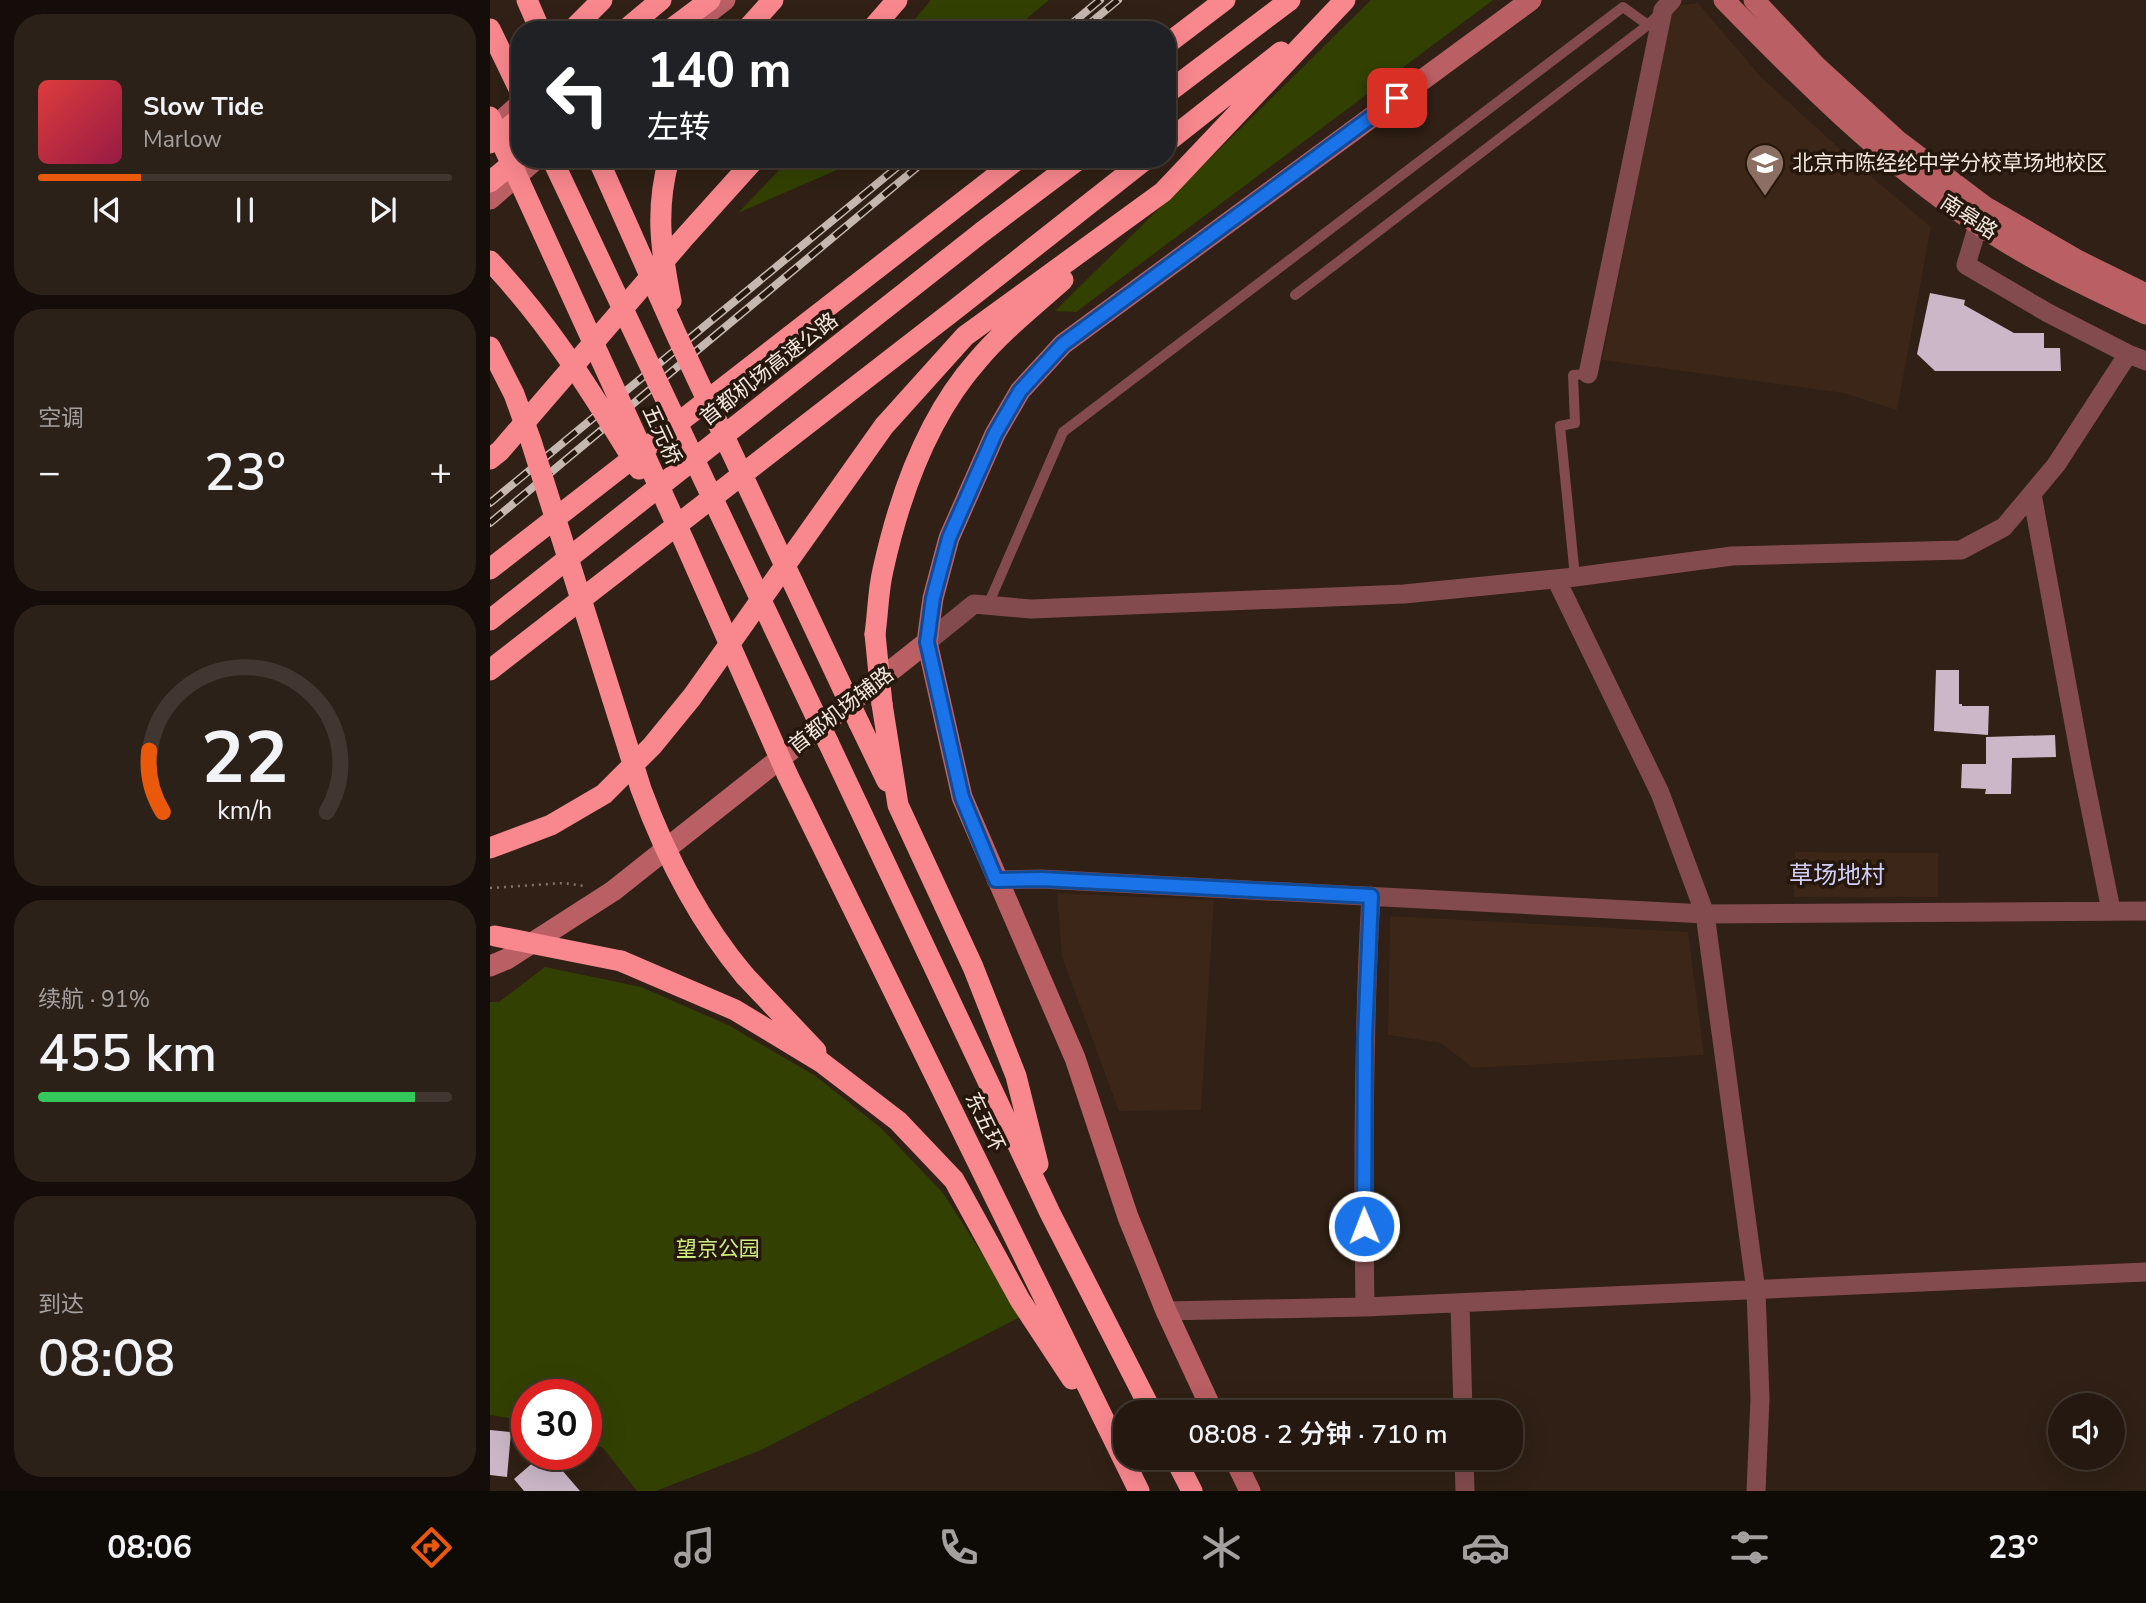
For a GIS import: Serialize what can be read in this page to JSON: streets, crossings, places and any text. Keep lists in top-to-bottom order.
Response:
{
  "streets": {
    "highway": ["首都机场高速公路", "五元桥", "东五环"],
    "street": ["南皋路", "首都机场辅路"]
  },
  "crossings": [
    ["五元桥", "东五环"]
  ],
  "districts": ["草场地村"],
  "parks": ["望京公园"],
  "places": {
    "school or university": ["北京市陈经纶中学分校草场地校区"]
  },
  "page": {
    "turn": ["140 m", "左转"],
    "song": ["Slow Tide", "Marlow"],
    "tile": [
      "空调",
      ["续航 · 91%", "455 km"],
      ["到达", "08:08"]
    ],
    "heat": ["−", "23°", "+"],
    "limit": "30",
    "trip": "08:08 · 2 分钟 · 710 m",
    "tabs": ["08:06", "23°"],
    "gauge": ["22", "km/h"]
  }
}
